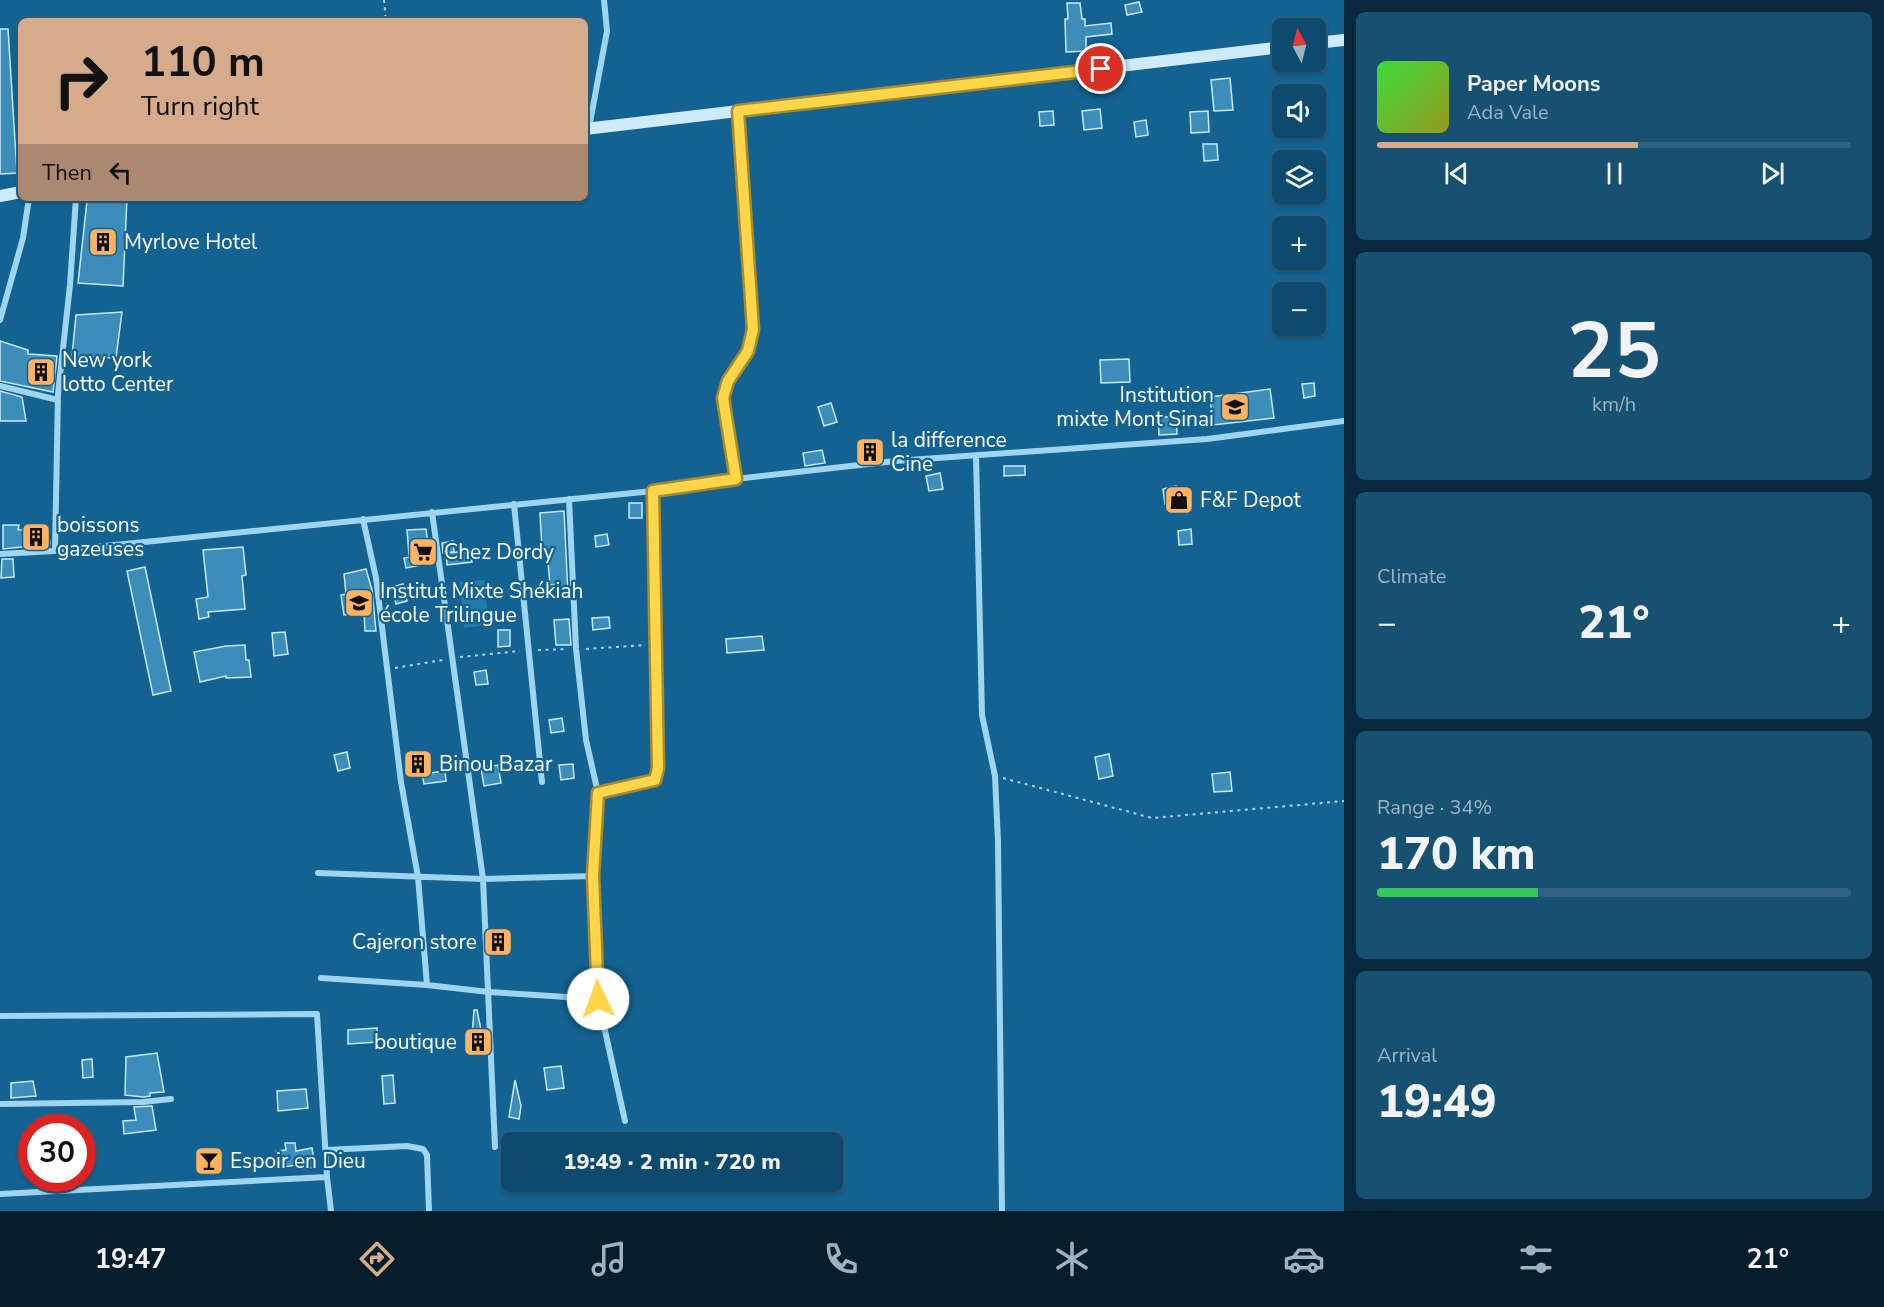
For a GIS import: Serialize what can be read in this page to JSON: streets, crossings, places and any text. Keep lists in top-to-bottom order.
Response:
{
  "places": {
    "building": [
      "Myrlove Hotel",
      "New york lotto Center",
      "la difference Cine",
      "boissons gazeuses",
      "Binou Bazar",
      "Cajeron store",
      "boutique"
    ],
    "school or university": ["Institution mixte Mont Sinai", "Institut Mixte Shékiah école Trilingue"],
    "shop": ["F&F Depot"],
    "supermarket": ["Chez Dordy"],
    "bar": ["Espoir en Dieu"]
  },
  "north": "top",
  "page": {
    "map_buttons": ["+", "−"],
    "turn": ["110 m", "Turn right"],
    "song": ["Paper Moons", "Ada Vale"],
    "then": "Then",
    "tile": [
      ["25", "km/h"],
      "Climate",
      ["Range · 34%", "170 km"],
      ["Arrival", "19:49"]
    ],
    "heat": ["−", "21°", "+"],
    "limit": "30",
    "trip": "19:49 · 2 min · 720 m",
    "tabs": ["19:47", "21°"]
  }
}
